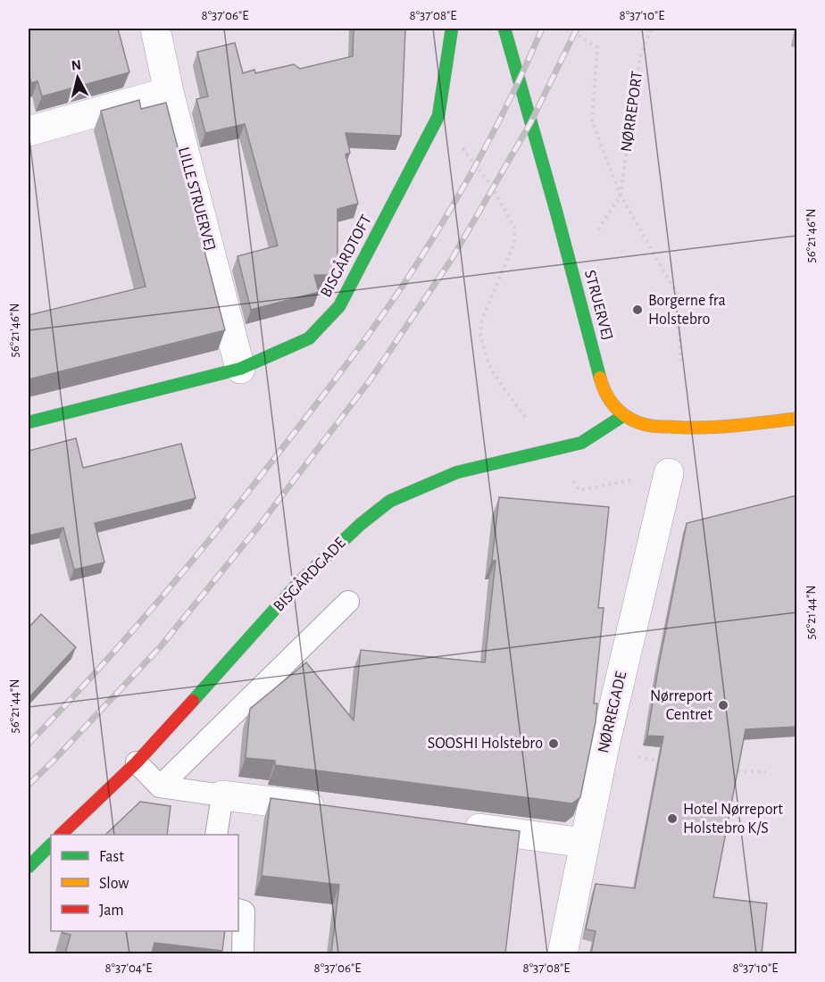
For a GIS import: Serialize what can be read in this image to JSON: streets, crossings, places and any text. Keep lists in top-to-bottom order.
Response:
{
  "streets": {
    "street": [
      "LILLE STRUERVEJ",
      "BISGÅRDTOFT",
      "STRUERVEJ",
      "BISGÅRDGADE",
      "NØRREGADE"
    ],
    "path": ["NØRREPORT"]
  },
  "crossings": [
    ["LILLE STRUERVEJ", "BISGÅRDTOFT"],
    ["STRUERVEJ", "BISGÅRDGADE"]
  ],
  "places": [
    "Borgerne fra Holstebro",
    "Nørreport Centret",
    "SOOSHI Holstebro",
    "Hotel Nørreport Holstebro K/S"
  ],
  "legend": ["Fast", "Slow", "Jam"],
  "north": "top",
  "coordinates": [
    "8°37'06\"E",
    "8°37'08\"E",
    "8°37'10\"E",
    "56°21'46\"N",
    "56°21'44\"N",
    "8°37'04\"E"
  ]
}
